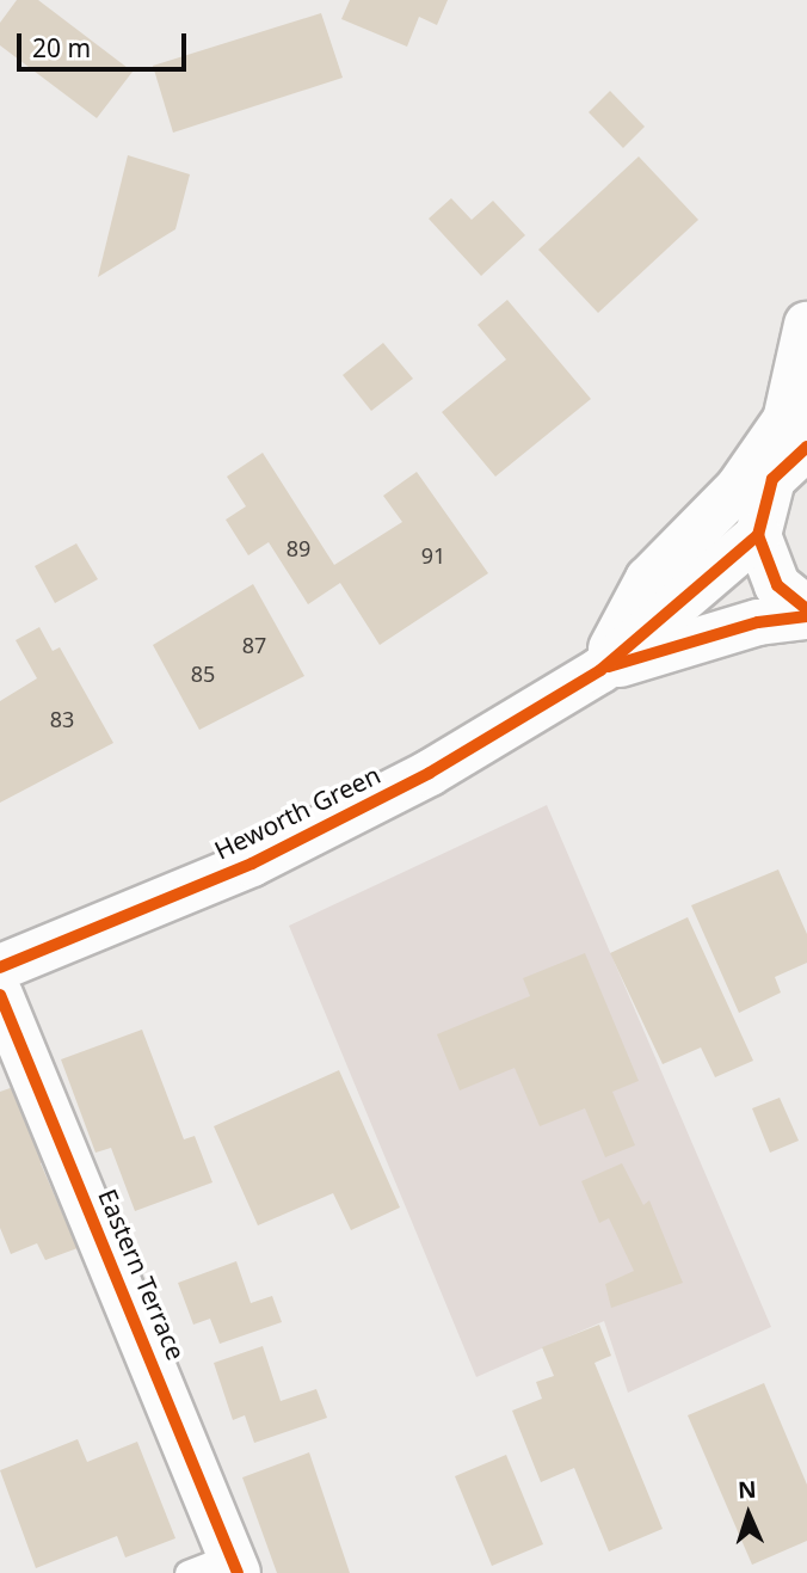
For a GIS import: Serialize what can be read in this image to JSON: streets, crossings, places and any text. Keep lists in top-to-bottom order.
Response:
{
  "streets": {
    "main road": ["Heworth Green", "Eastern Terrace"]
  },
  "house_numbers": [
    "89",
    "91",
    "87",
    "85",
    "83"
  ],
  "scale_bar": "20 m",
  "north": "top"
}
